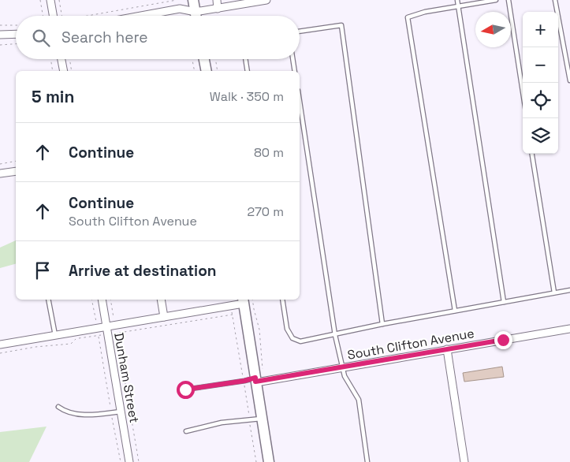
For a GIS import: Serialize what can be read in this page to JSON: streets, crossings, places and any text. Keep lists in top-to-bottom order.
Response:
{
  "streets": {
    "street": ["South Clifton Avenue", "Dunham Street"]
  },
  "north": "left",
  "page": {
    "map_buttons": ["+", "−"],
    "search": "Search here",
    "heading": ["5 min", "Walk · 350 m"],
    "list": [
      ["Continue", "80 m"],
      ["Continue", "South Clifton Avenue", "270 m"],
      "Arrive at destination"
    ]
  }
}
